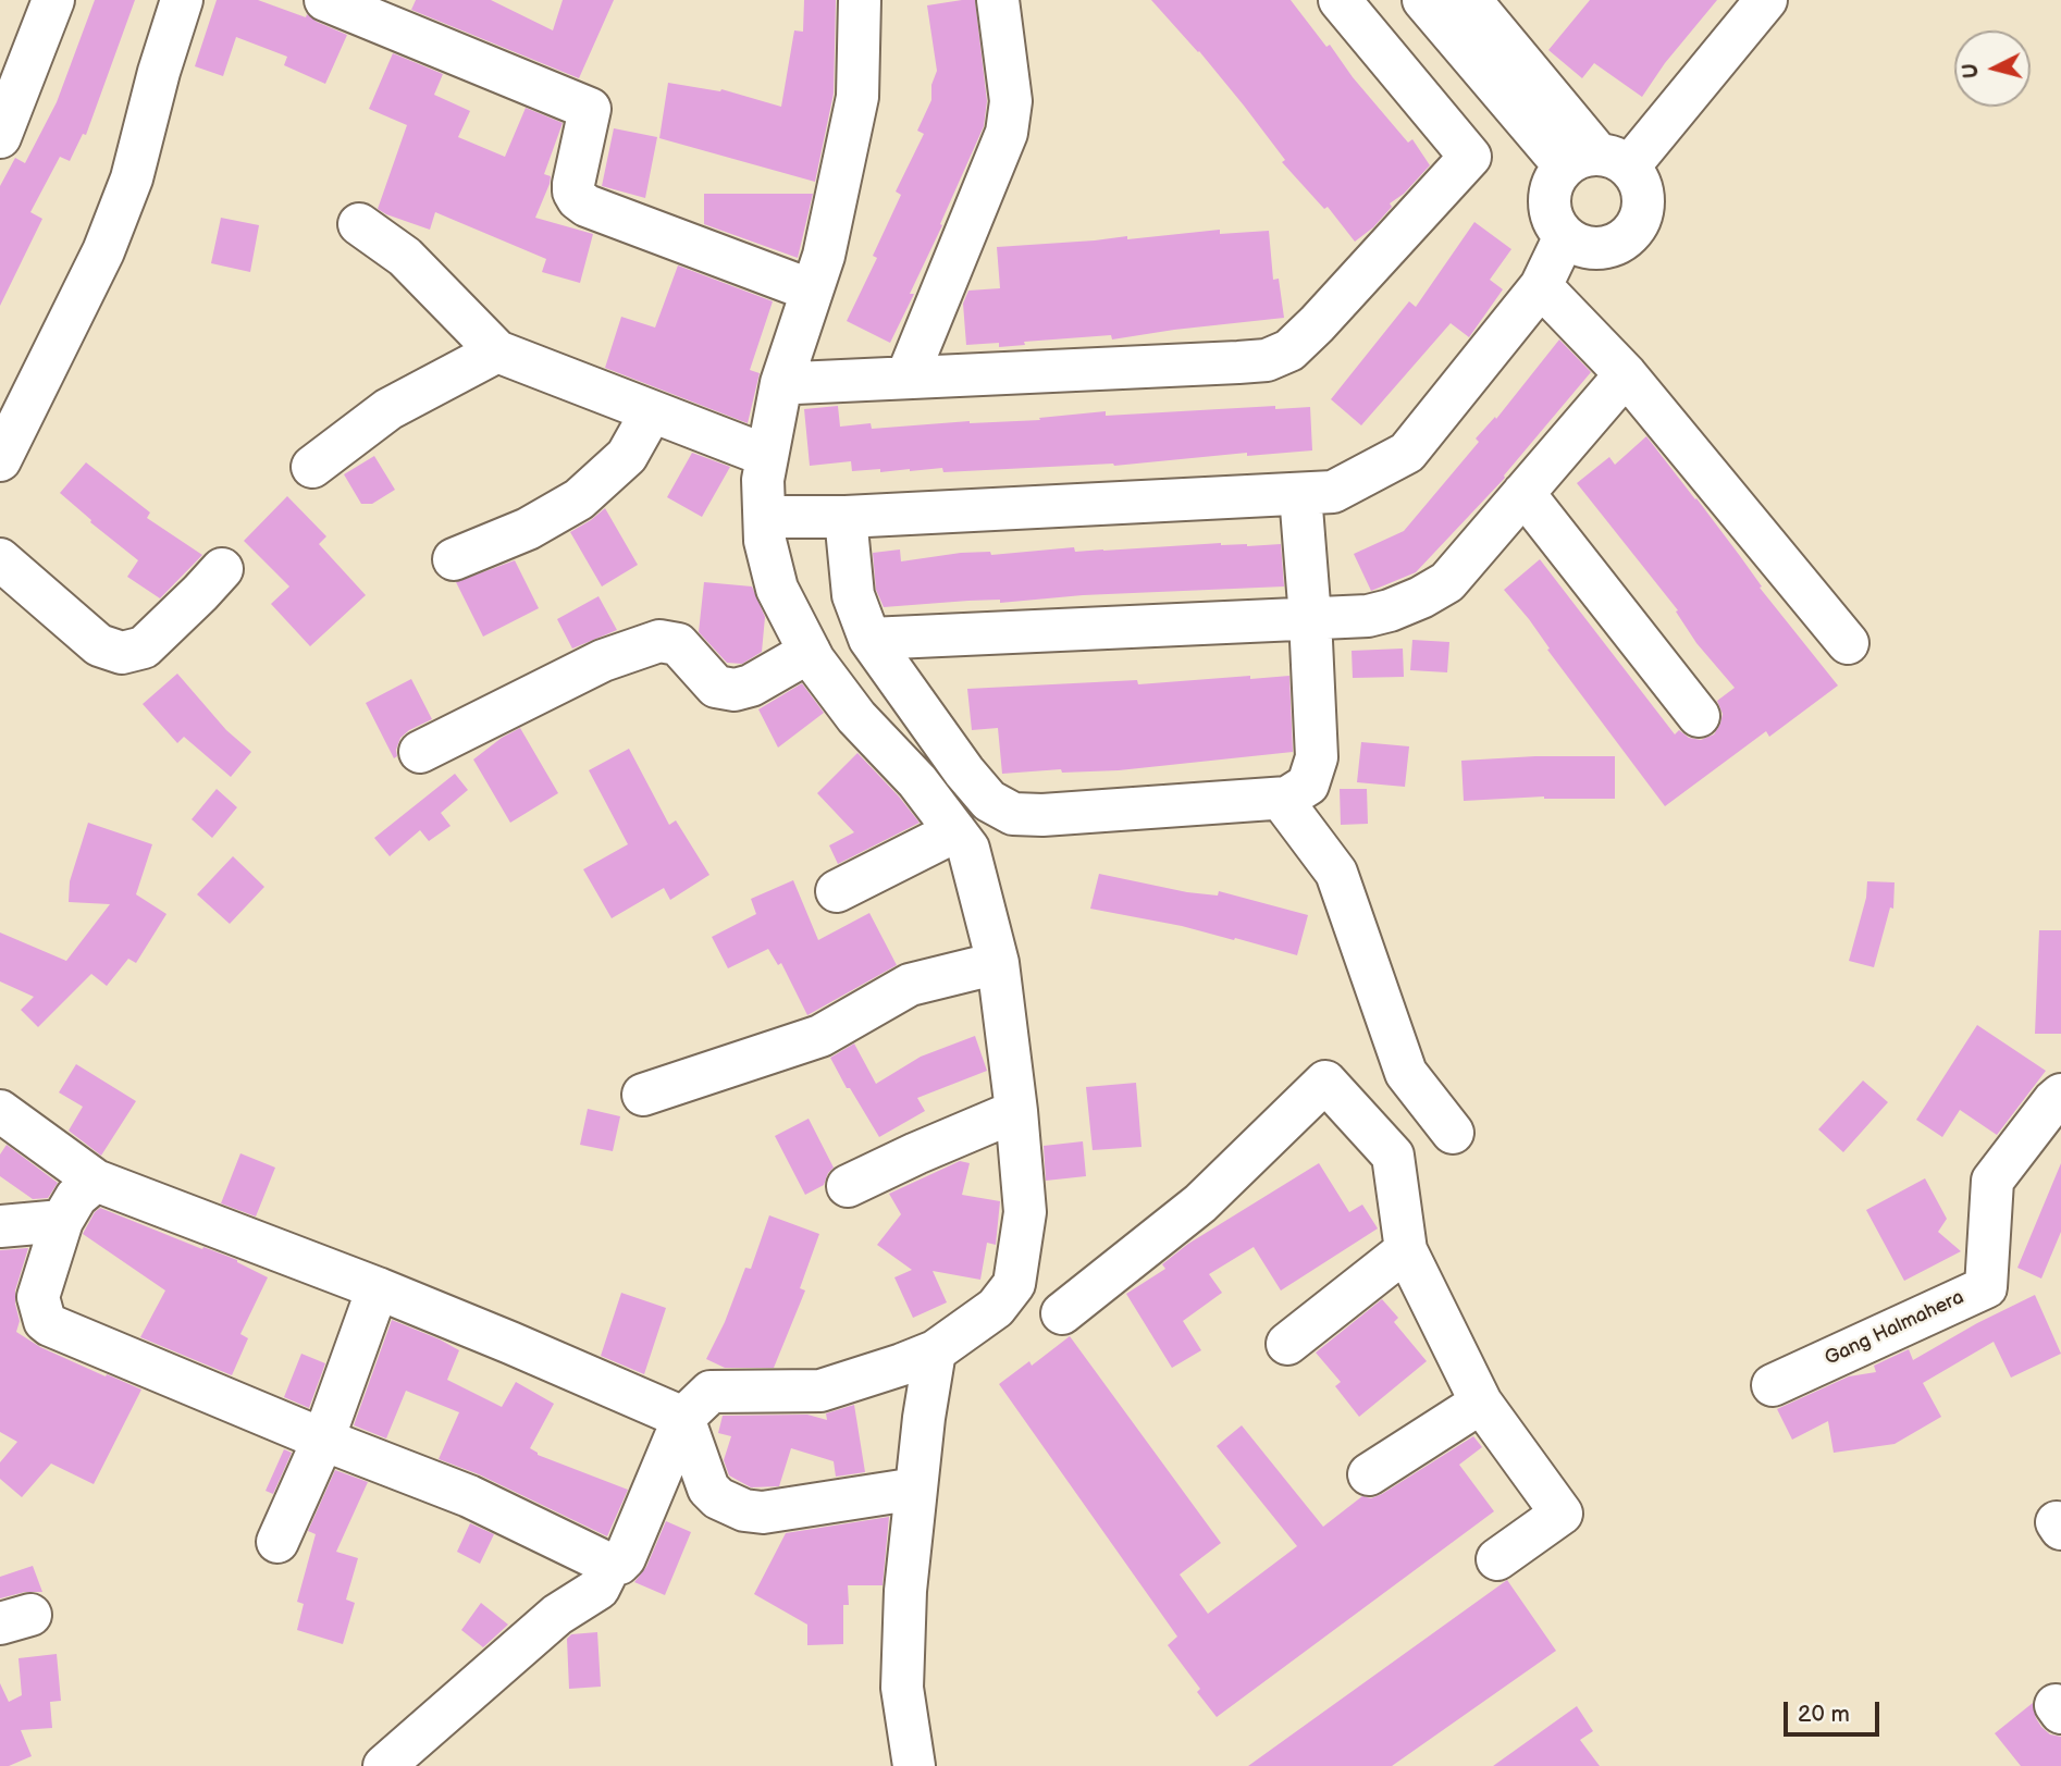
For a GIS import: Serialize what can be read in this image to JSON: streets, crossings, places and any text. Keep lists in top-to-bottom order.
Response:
{
  "streets": {
    "street": ["Gang Halmahera"]
  },
  "scale_bar": "20 m",
  "north": "left"
}
